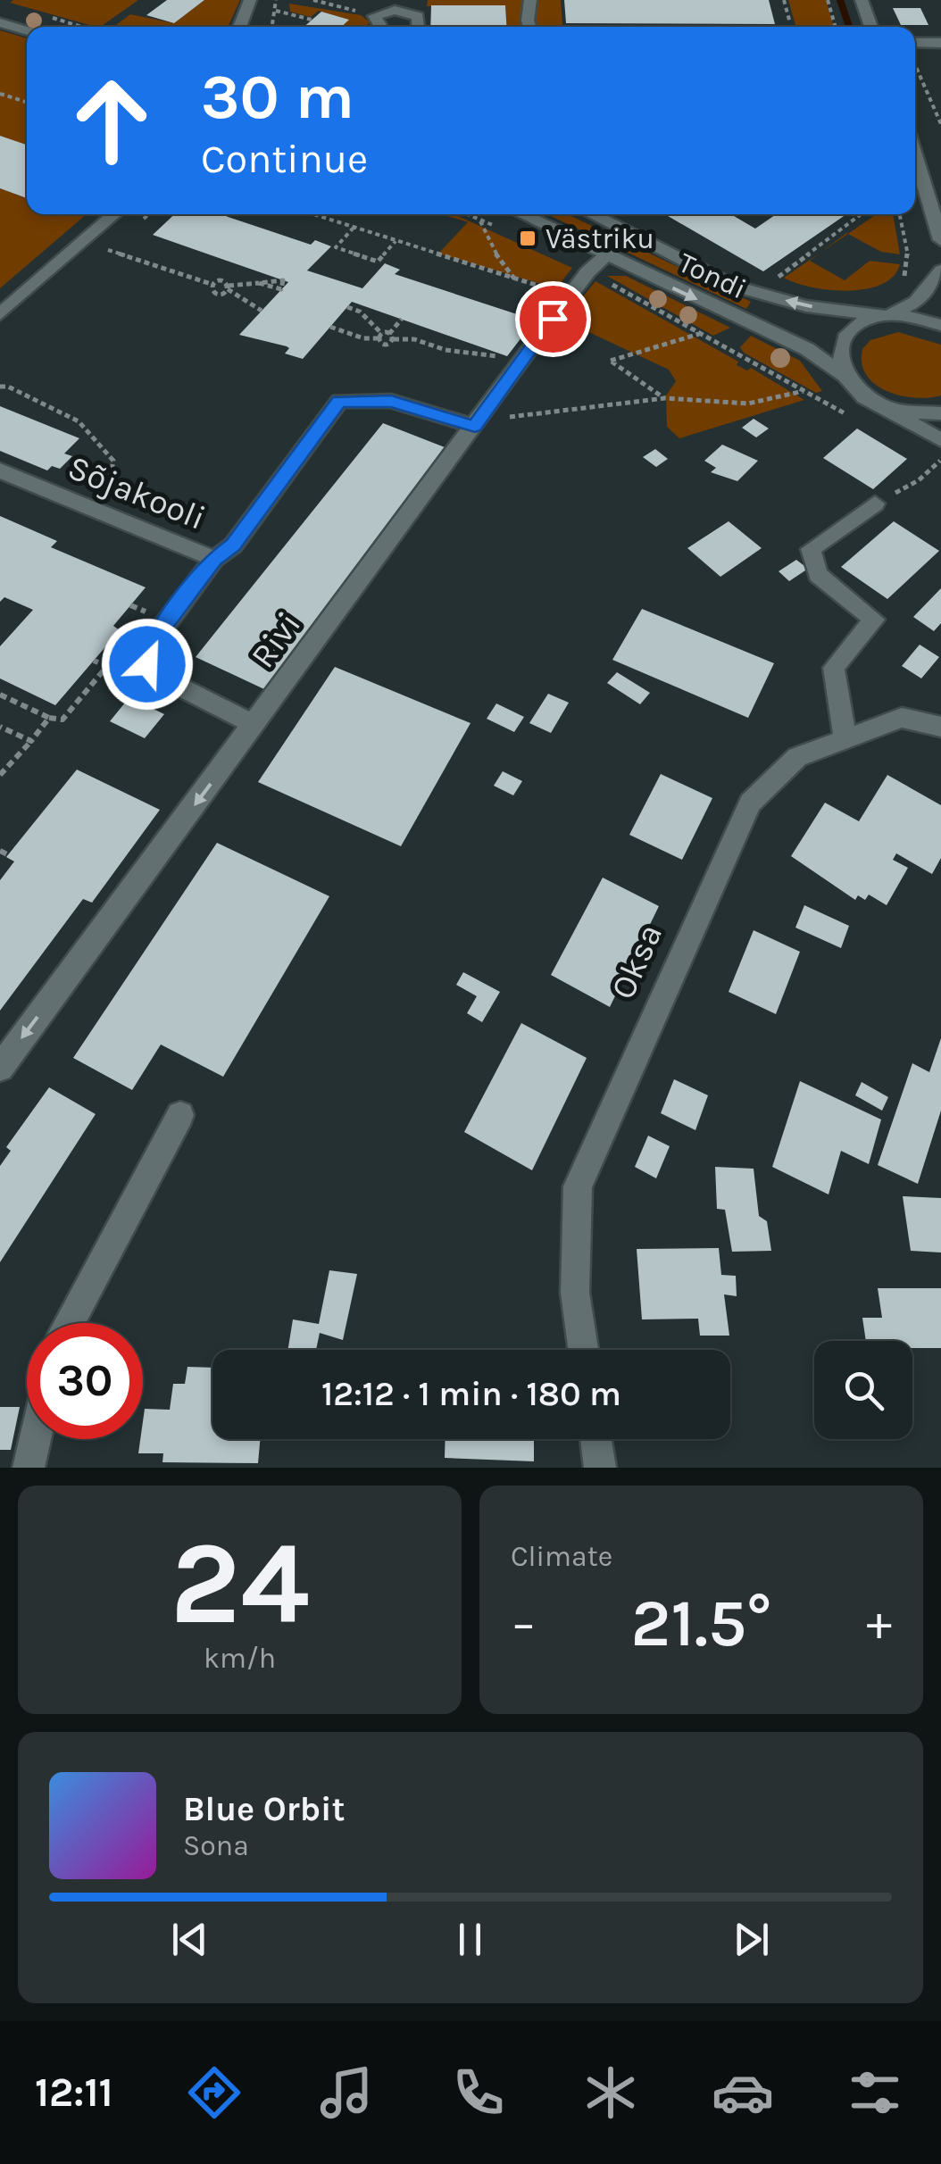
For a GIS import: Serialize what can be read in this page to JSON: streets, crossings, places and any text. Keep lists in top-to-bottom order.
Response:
{
  "streets": {
    "street": [
      "Tondi",
      "Sõjakooli",
      "Rivi",
      "Oksa"
    ]
  },
  "crossings": [
    ["Tondi", "Rivi"],
    ["Sõjakooli", "Rivi"]
  ],
  "one_way": ["Rivi"],
  "places": {
    "transit": ["Västriku"]
  },
  "page": {
    "turn": ["30 m", "Continue"],
    "limit": "30",
    "trip": "12:12 · 1 min · 180 m",
    "tile": [
      ["24", "km/h"],
      "Climate"
    ],
    "heat": ["−", "21.5°", "+"],
    "song": ["Blue Orbit", "Sona"],
    "tabs": "12:11"
  }
}
